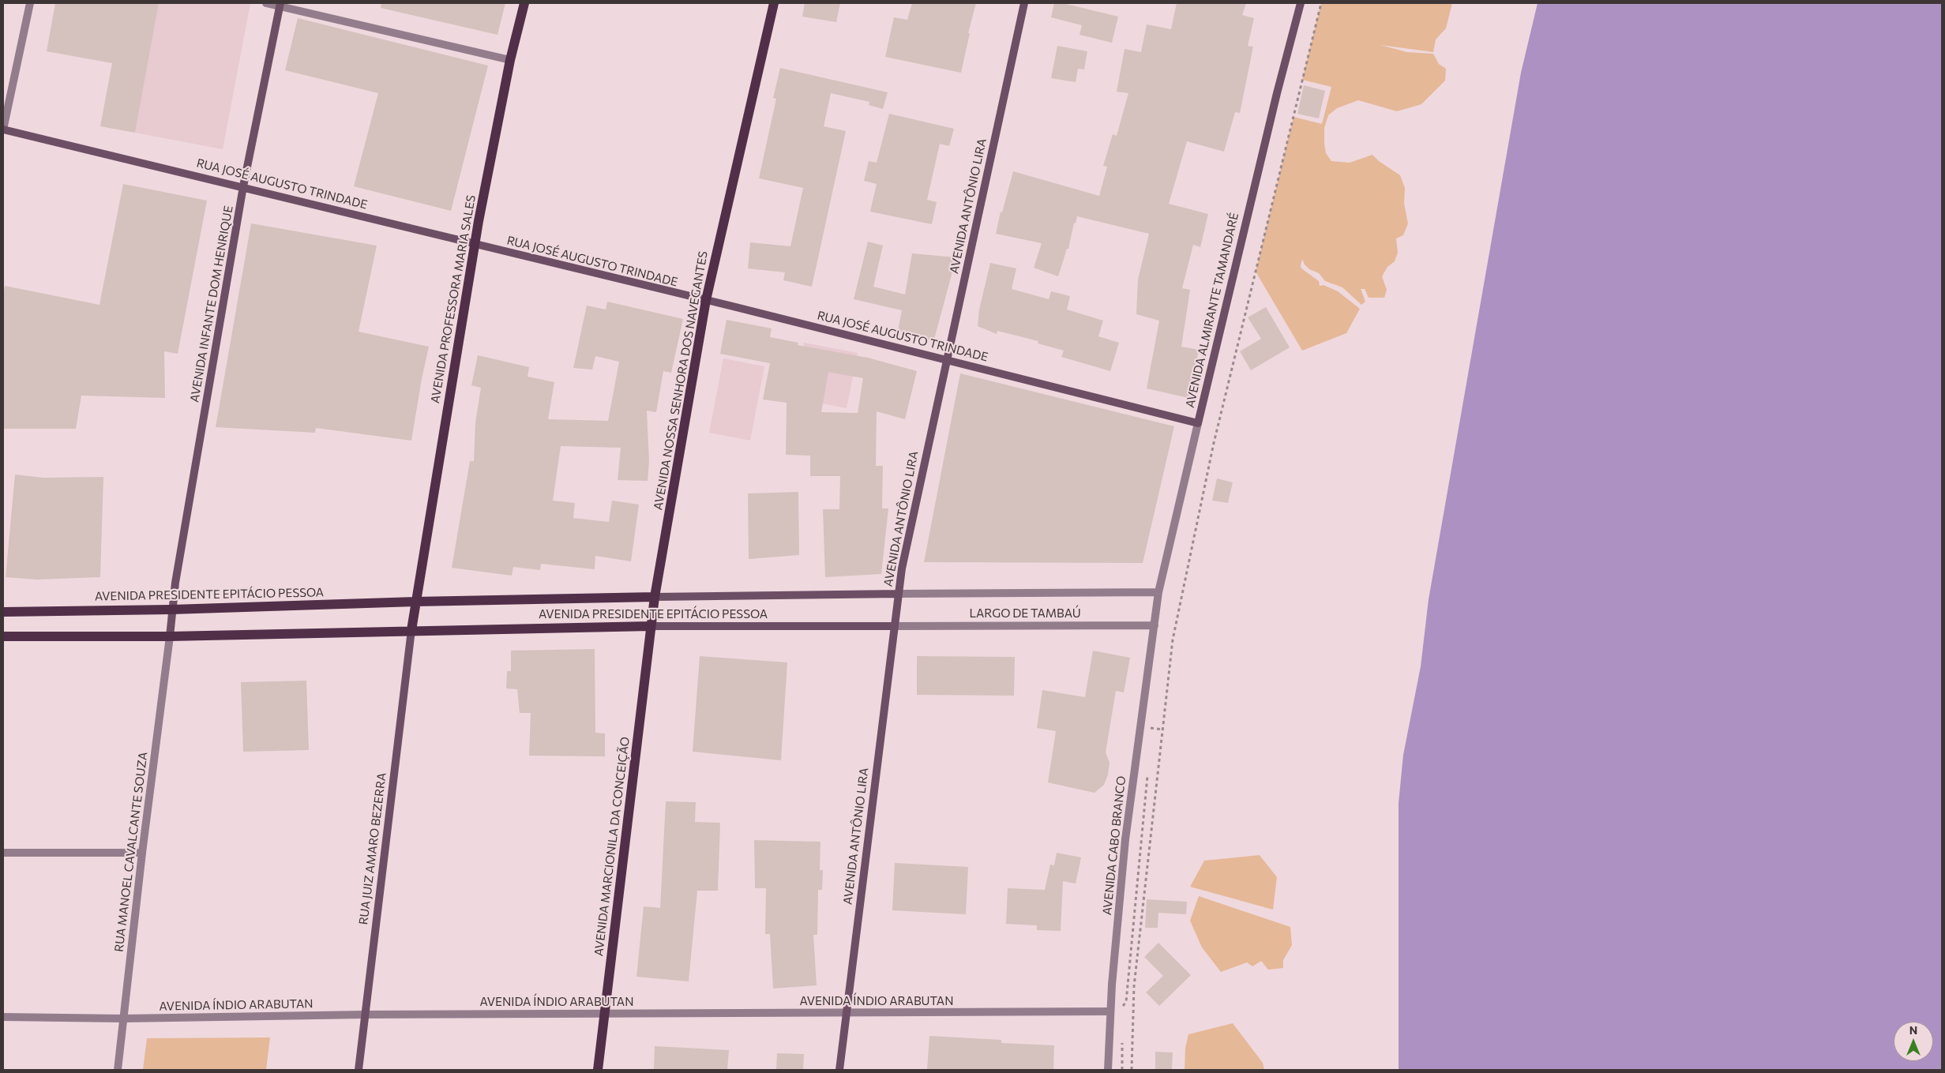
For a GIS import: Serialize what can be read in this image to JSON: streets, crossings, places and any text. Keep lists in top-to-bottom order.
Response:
{
  "streets": {
    "main road": [
      "RUA JOSÉ AUGUSTO TRINDADE",
      "AVENIDA ANTÔNIO LIRA",
      "AVENIDA PROFESSORA MARIA SALES",
      "AVENIDA INFANTE DOM HENRIQUE",
      "AVENIDA ALMIRANTE TAMANDARÉ",
      "AVENIDA NOSSA SENHORA DOS NAVEGANTES",
      "AVENIDA PRESIDENTE EPITÁCIO PESSOA",
      "AVENIDA MARCIONILA DA CONCEIÇÃO",
      "RUA JUIZ AMARO BEZERRA"
    ],
    "street": [
      "LARGO DE TAMBAÚ",
      "AVENIDA CABO BRANCO",
      "RUA MANOEL CAVALCANTE SOUZA",
      "AVENIDA ÍNDIO ARABUTAN"
    ]
  },
  "crossings": [
    ["RUA JOSÉ AUGUSTO TRINDADE", "AVENIDA ANTÔNIO LIRA"],
    ["RUA JOSÉ AUGUSTO TRINDADE", "AVENIDA PROFESSORA MARIA SALES"],
    ["RUA JOSÉ AUGUSTO TRINDADE", "AVENIDA INFANTE DOM HENRIQUE"],
    ["RUA JOSÉ AUGUSTO TRINDADE", "AVENIDA ALMIRANTE TAMANDARÉ"],
    ["RUA JOSÉ AUGUSTO TRINDADE", "AVENIDA NOSSA SENHORA DOS NAVEGANTES"],
    ["AVENIDA ANTÔNIO LIRA", "AVENIDA PRESIDENTE EPITÁCIO PESSOA"],
    ["AVENIDA ANTÔNIO LIRA", "LARGO DE TAMBAÚ"],
    ["AVENIDA ANTÔNIO LIRA", "AVENIDA ÍNDIO ARABUTAN"],
    ["AVENIDA PROFESSORA MARIA SALES", "AVENIDA PRESIDENTE EPITÁCIO PESSOA"],
    ["AVENIDA INFANTE DOM HENRIQUE", "AVENIDA PRESIDENTE EPITÁCIO PESSOA"],
    ["AVENIDA INFANTE DOM HENRIQUE", "RUA MANOEL CAVALCANTE SOUZA"],
    ["AVENIDA ALMIRANTE TAMANDARÉ", "LARGO DE TAMBAÚ"],
    ["AVENIDA ALMIRANTE TAMANDARÉ", "AVENIDA CABO BRANCO"],
    ["AVENIDA NOSSA SENHORA DOS NAVEGANTES", "AVENIDA PRESIDENTE EPITÁCIO PESSOA"],
    ["AVENIDA NOSSA SENHORA DOS NAVEGANTES", "AVENIDA MARCIONILA DA CONCEIÇÃO"],
    ["AVENIDA PRESIDENTE EPITÁCIO PESSOA", "LARGO DE TAMBAÚ"],
    ["AVENIDA PRESIDENTE EPITÁCIO PESSOA", "AVENIDA MARCIONILA DA CONCEIÇÃO"],
    ["AVENIDA PRESIDENTE EPITÁCIO PESSOA", "RUA JUIZ AMARO BEZERRA"],
    ["AVENIDA PRESIDENTE EPITÁCIO PESSOA", "RUA MANOEL CAVALCANTE SOUZA"],
    ["LARGO DE TAMBAÚ", "AVENIDA CABO BRANCO"],
    ["AVENIDA CABO BRANCO", "AVENIDA ÍNDIO ARABUTAN"],
    ["AVENIDA MARCIONILA DA CONCEIÇÃO", "AVENIDA ÍNDIO ARABUTAN"],
    ["RUA JUIZ AMARO BEZERRA", "AVENIDA ÍNDIO ARABUTAN"],
    ["RUA MANOEL CAVALCANTE SOUZA", "AVENIDA ÍNDIO ARABUTAN"]
  ],
  "north": "top"
}
